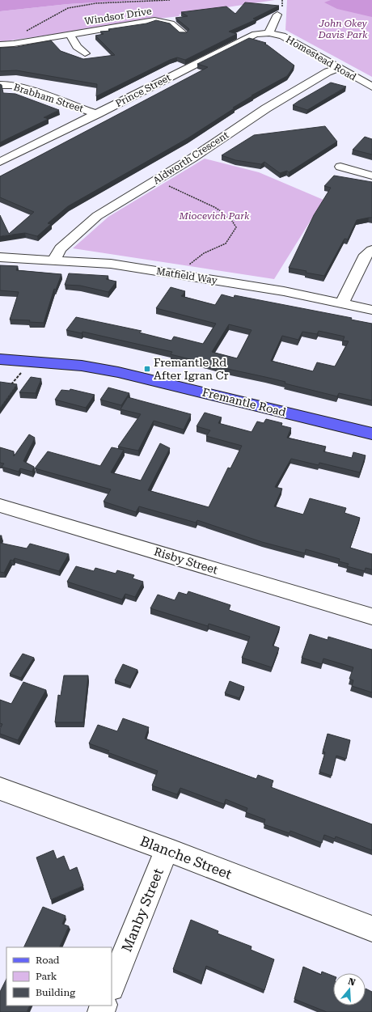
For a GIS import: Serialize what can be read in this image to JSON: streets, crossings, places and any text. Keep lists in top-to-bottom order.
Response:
{
  "streets": {
    "main road": ["Fremantle Road"],
    "street": [
      "Windsor Drive",
      "Homestead Road",
      "Prince Street",
      "Brabham Street",
      "Aldworth Crescent",
      "Matfield Way",
      "Risby Street",
      "Blanche Street",
      "Manby Street"
    ]
  },
  "crossings": [
    ["Homestead Road", "Prince Street"],
    ["Homestead Road", "Aldworth Crescent"],
    ["Prince Street", "Brabham Street"],
    ["Aldworth Crescent", "Matfield Way"],
    ["Blanche Street", "Manby Street"]
  ],
  "parks": ["John Okey Davis Park", "Miocevich Park"],
  "places": {
    "transit": ["Fremantle Rd After Igran Cr"]
  },
  "legend": ["Road", "Park", "Building"],
  "north": "top"
}
